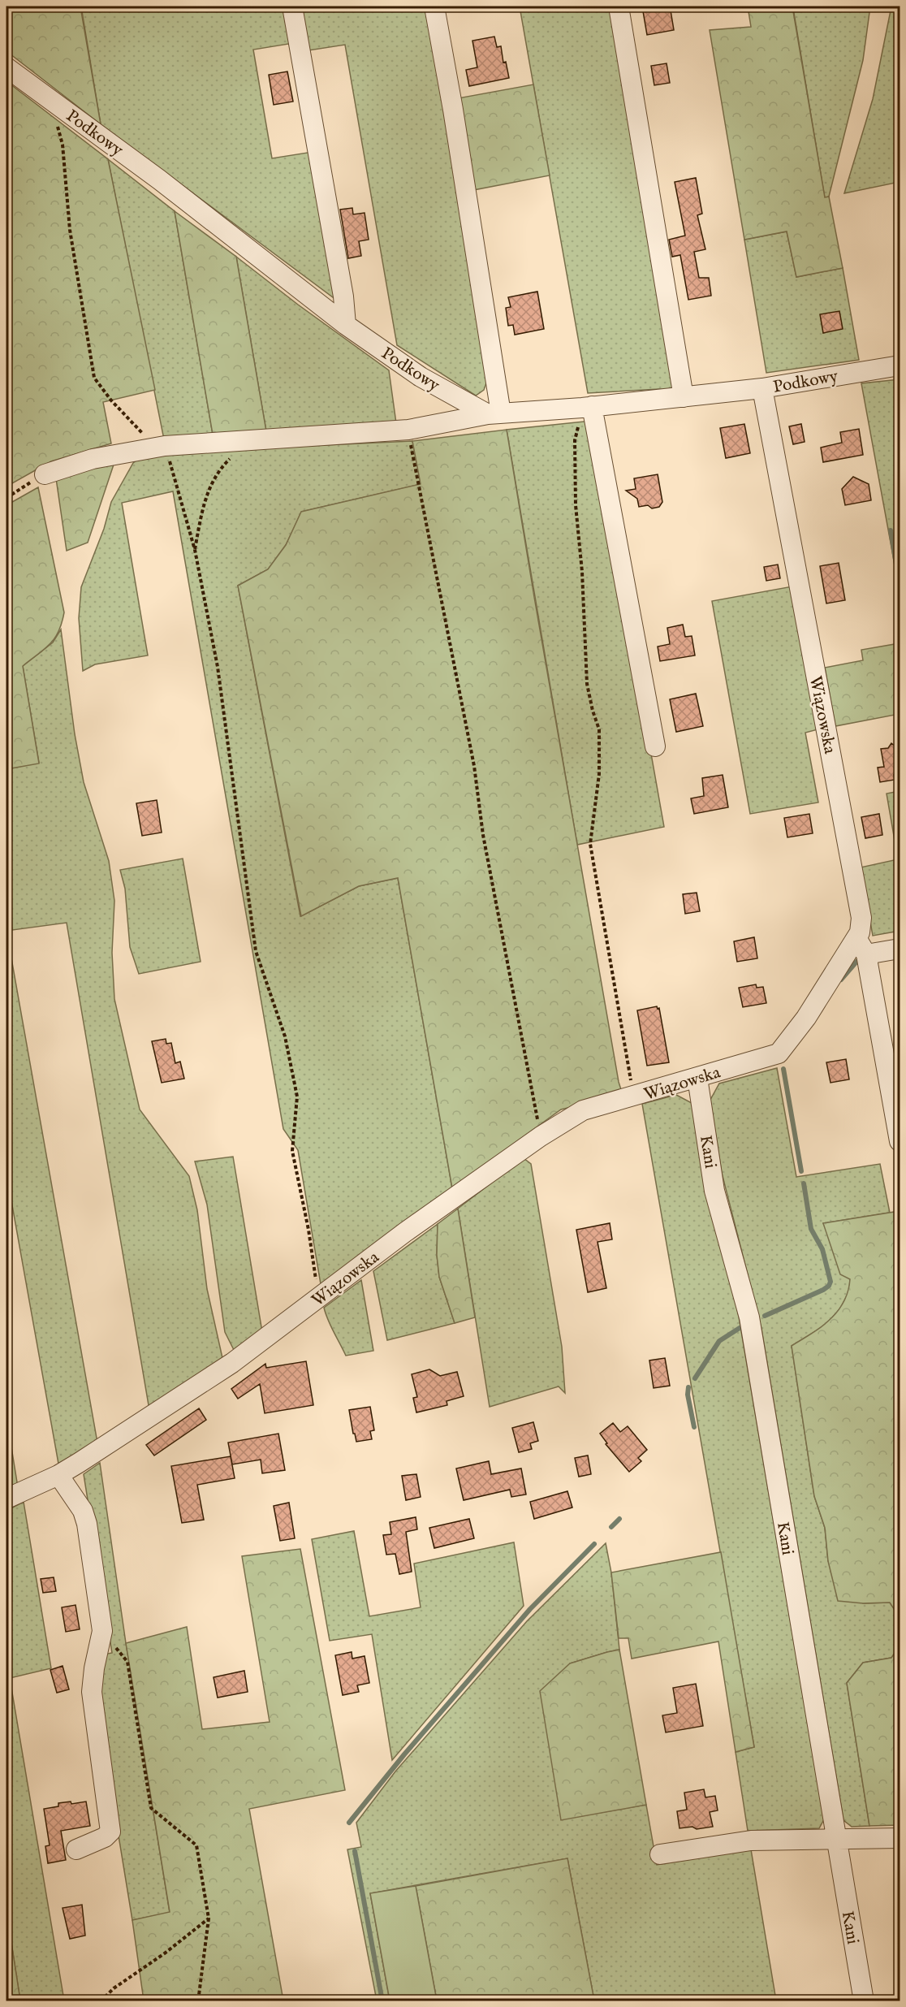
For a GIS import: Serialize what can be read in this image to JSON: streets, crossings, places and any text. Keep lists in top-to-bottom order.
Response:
{
  "streets": {
    "street": ["Podkowy", "Wiązowska", "Kani"]
  },
  "crossings": [
    ["Podkowy", "Wiązowska"],
    ["Wiązowska", "Kani"]
  ]
}
